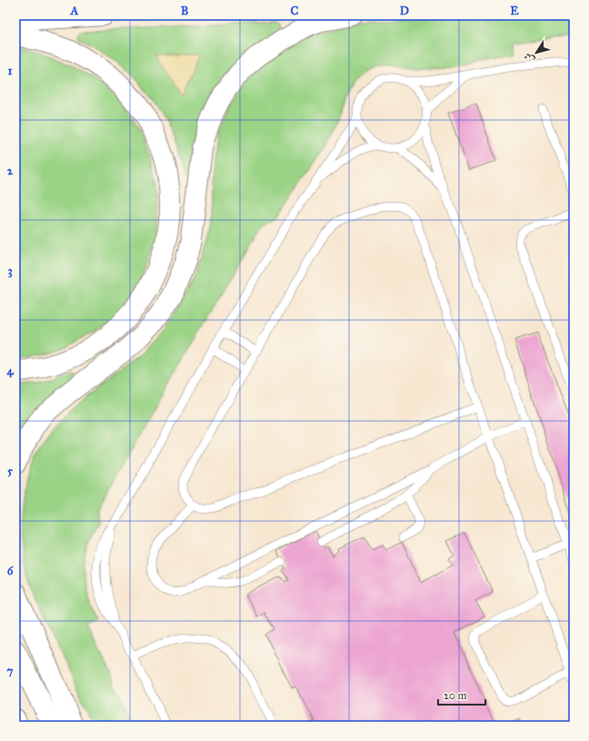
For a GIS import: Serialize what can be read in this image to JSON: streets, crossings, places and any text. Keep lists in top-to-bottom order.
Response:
{
  "scale_bar": "20 m",
  "north": "bottom left",
  "grid": {
    "columns": [
      "A",
      "B",
      "C",
      "D",
      "E"
    ],
    "rows": [
      "1",
      "2",
      "3",
      "4",
      "5",
      "6",
      "7"
    ]
  }
}
